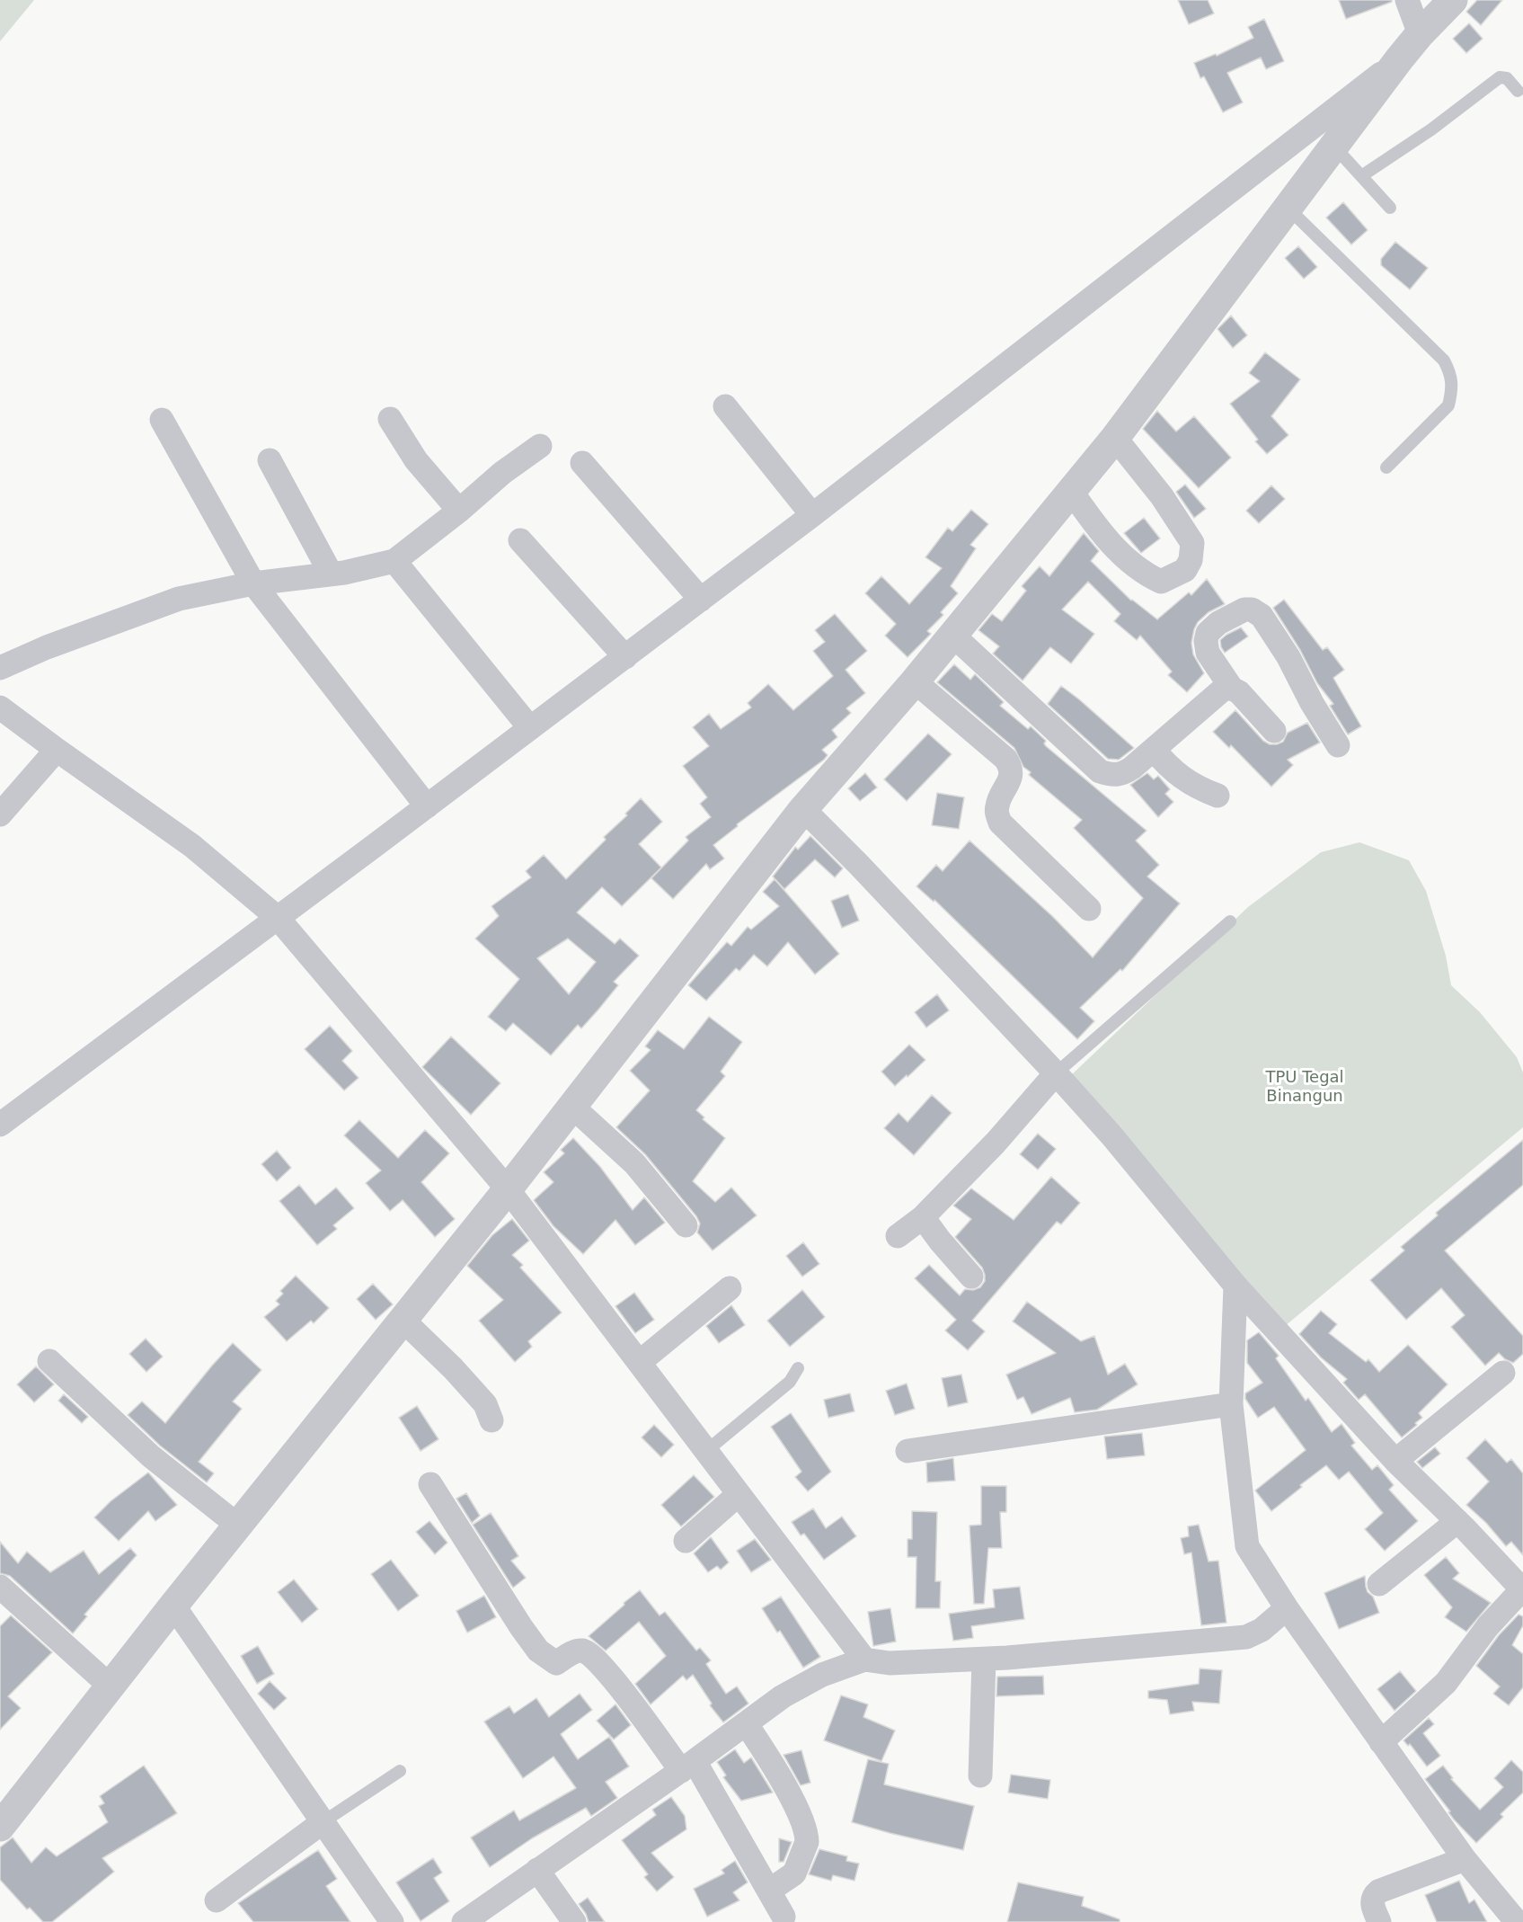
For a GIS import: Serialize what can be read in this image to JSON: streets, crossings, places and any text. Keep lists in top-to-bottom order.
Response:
{
  "parks": ["TPU Tegal Binangun"]
}
